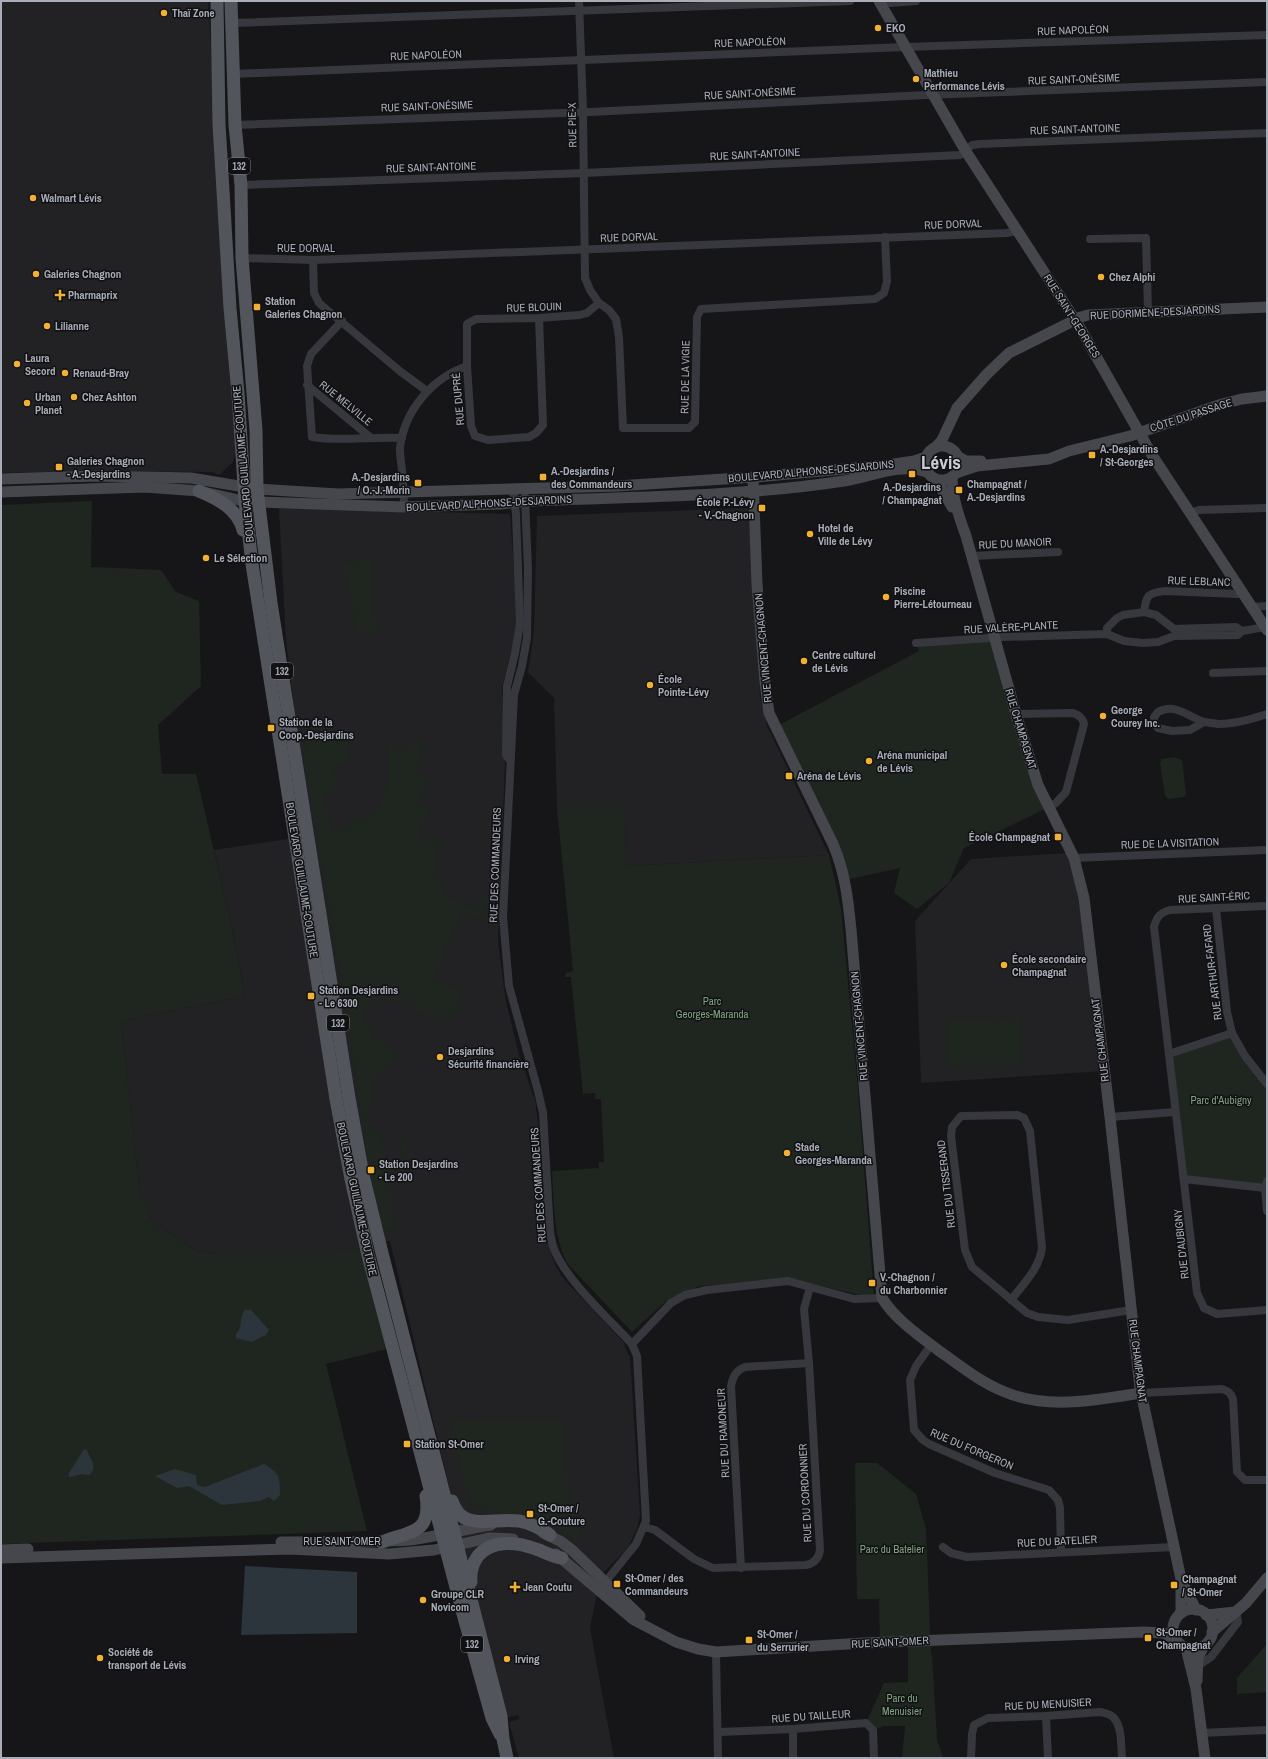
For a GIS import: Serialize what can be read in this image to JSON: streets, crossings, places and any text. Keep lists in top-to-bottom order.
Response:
{
  "streets": {
    "main road": ["132", "BOULEVARD GUILLAUME-COUTURE"],
    "street": [
      "RUE NAPOLÉON",
      "RUE SAINT-ONÉSIME",
      "RUE PIE-X",
      "RUE SAINT-ANTOINE",
      "RUE DORVAL",
      "RUE BLOUIN",
      "RUE DORIMÈNE-DESJARDINS",
      "RUE SAINT-GEORGES",
      "RUE DE LA VIGIE",
      "RUE DUPRÉ",
      "RUE MELVILLE",
      "CÔTE DU PASSAGE",
      "BOULEVARD ALPHONSE-DESJARDINS",
      "RUE DU MANOIR",
      "RUE LEBLANC",
      "RUE VALÈRE-PLANTE",
      "RUE VINCENT-CHAGNON",
      "RUE CHAMPAGNAT",
      "RUE DE LA VISITATION",
      "RUE DES COMMANDEURS",
      "RUE SAINT-ÉRIC",
      "RUE ARTHUR-FAFARD",
      "RUE DU TISSERAND",
      "RUE D'AUBIGNY",
      "RUE DU RAMONEUR",
      "RUE DU FORGERON",
      "RUE DU CORDONNIER",
      "RUE SAINT-OMER",
      "RUE DU BATELIER",
      "RUE DU MENUISIER",
      "RUE DU TAILLEUR"
    ]
  },
  "crossings": [
    ["RUE NAPOLÉON", "RUE PIE-X"],
    ["RUE NAPOLÉON", "RUE SAINT-GEORGES"],
    ["RUE NAPOLÉON", "BOULEVARD GUILLAUME-COUTURE"],
    ["RUE SAINT-ONÉSIME", "RUE PIE-X"],
    ["RUE SAINT-ONÉSIME", "RUE SAINT-GEORGES"],
    ["RUE SAINT-ONÉSIME", "BOULEVARD GUILLAUME-COUTURE"],
    ["RUE PIE-X", "RUE SAINT-ANTOINE"],
    ["RUE PIE-X", "RUE DORVAL"],
    ["RUE PIE-X", "RUE DE LA VIGIE"],
    ["RUE SAINT-ANTOINE", "RUE SAINT-GEORGES"],
    ["RUE SAINT-ANTOINE", "BOULEVARD GUILLAUME-COUTURE"],
    ["RUE DORVAL", "RUE SAINT-GEORGES"],
    ["RUE DORVAL", "RUE DE LA VIGIE"],
    ["RUE DORVAL", "BOULEVARD GUILLAUME-COUTURE"],
    ["RUE BLOUIN", "RUE DE LA VIGIE"],
    ["RUE BLOUIN", "RUE DUPRÉ"],
    ["RUE DORIMÈNE-DESJARDINS", "RUE SAINT-GEORGES"],
    ["RUE DORIMÈNE-DESJARDINS", "BOULEVARD ALPHONSE-DESJARDINS"],
    ["RUE DORIMÈNE-DESJARDINS", "RUE CHAMPAGNAT"],
    ["RUE SAINT-GEORGES", "CÔTE DU PASSAGE"],
    ["RUE SAINT-GEORGES", "RUE LEBLANC"],
    ["RUE SAINT-GEORGES", "RUE VALÈRE-PLANTE"],
    ["BOULEVARD GUILLAUME-COUTURE", "BOULEVARD ALPHONSE-DESJARDINS"],
    ["BOULEVARD GUILLAUME-COUTURE", "RUE SAINT-OMER"],
    ["BOULEVARD ALPHONSE-DESJARDINS", "RUE VINCENT-CHAGNON"],
    ["BOULEVARD ALPHONSE-DESJARDINS", "RUE CHAMPAGNAT"],
    ["BOULEVARD ALPHONSE-DESJARDINS", "RUE DES COMMANDEURS"],
    ["RUE DU MANOIR", "RUE CHAMPAGNAT"],
    ["RUE VALÈRE-PLANTE", "RUE CHAMPAGNAT"],
    ["RUE CHAMPAGNAT", "RUE DE LA VISITATION"],
    ["RUE CHAMPAGNAT", "RUE DU TISSERAND"],
    ["RUE CHAMPAGNAT", "RUE SAINT-OMER"],
    ["RUE CHAMPAGNAT", "RUE DU BATELIER"],
    ["RUE DES COMMANDEURS", "RUE DU CORDONNIER"],
    ["RUE DES COMMANDEURS", "RUE SAINT-OMER"],
    ["RUE SAINT-ÉRIC", "RUE ARTHUR-FAFARD"],
    ["RUE SAINT-ÉRIC", "RUE D'AUBIGNY"],
    ["RUE ARTHUR-FAFARD", "RUE D'AUBIGNY"],
    ["RUE DU RAMONEUR", "RUE DU CORDONNIER"],
    ["RUE DU FORGERON", "RUE DU BATELIER"]
  ],
  "districts": ["Lévis"],
  "parks": [
    "Parc Georges-Maranda",
    "Parc d'Aubigny",
    "Parc du Batelier",
    "Parc du Menuisier"
  ],
  "places": {
    "other": [
      "Thaï Zone",
      "EKO",
      "Mathieu Performance Lévis",
      "Walmart Lévis",
      "Galeries Chagnon",
      "Chez Alphi",
      "Lilianne",
      "Laura Secord",
      "Renaud-Bray",
      "Chez Ashton",
      "Urban Planet",
      "Hotel de Ville de Lévy",
      "Le Sélection",
      "Piscine Pierre-Létourneau",
      "Centre culturel de Lévis",
      "École Pointe-Lévy",
      "George Courey Inc.",
      "Aréna municipal de Lévis",
      "École secondaire Champagnat",
      "Desjardins Sécurité financière",
      "Stade Georges-Maranda",
      "Groupe CLR Novicom",
      "Société de transport de Lévis",
      "Irving"
    ],
    "health": ["Pharmaprix", "Jean Coutu"],
    "transit": [
      "Station Galeries Chagnon",
      "A.-Desjardins / St-Georges",
      "Galeries Chagnon - A.-Desjardins",
      "A.-Desjardins / Champagnat",
      "A.-Desjardins / des Commandeurs",
      "A.-Desjardins / O.-J.-Morin",
      "Champagnat / A.-Desjardins",
      "École P.-Lévy - V.-Chagnon",
      "Station de la Coop.-Desjardins",
      "Aréna de Lévis",
      "École Champagnat",
      "Station Desjardins - Le 6300",
      "Station Desjardins - Le 200",
      "V.-Chagnon / du Charbonnier",
      "Station St-Omer",
      "St-Omer / G.-Couture",
      "St-Omer / des Commandeurs",
      "Champagnat / St-Omer",
      "St-Omer / Champagnat",
      "St-Omer / du Serrurier"
    ]
  }
}
